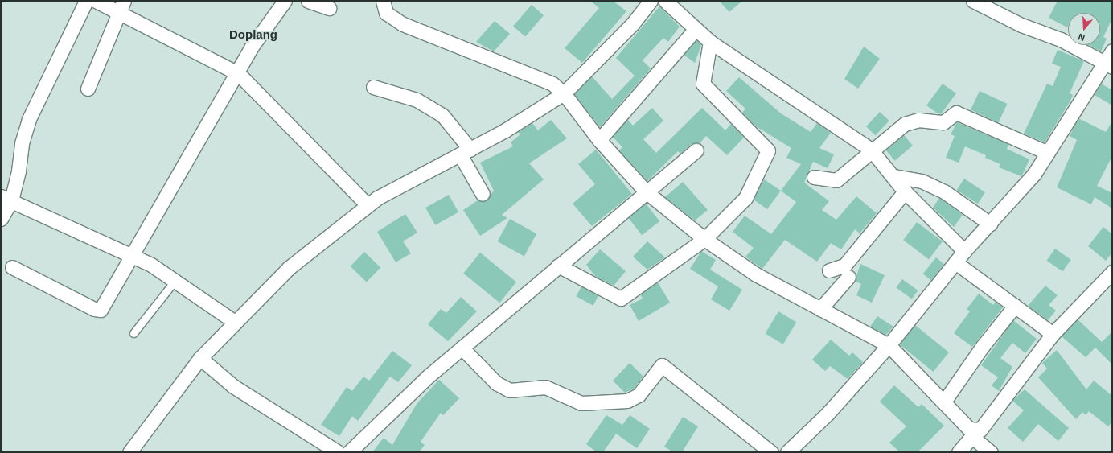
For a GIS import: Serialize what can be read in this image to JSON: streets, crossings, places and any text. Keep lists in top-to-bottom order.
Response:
{
  "districts": ["Doplang"],
  "north": "bottom"
}
